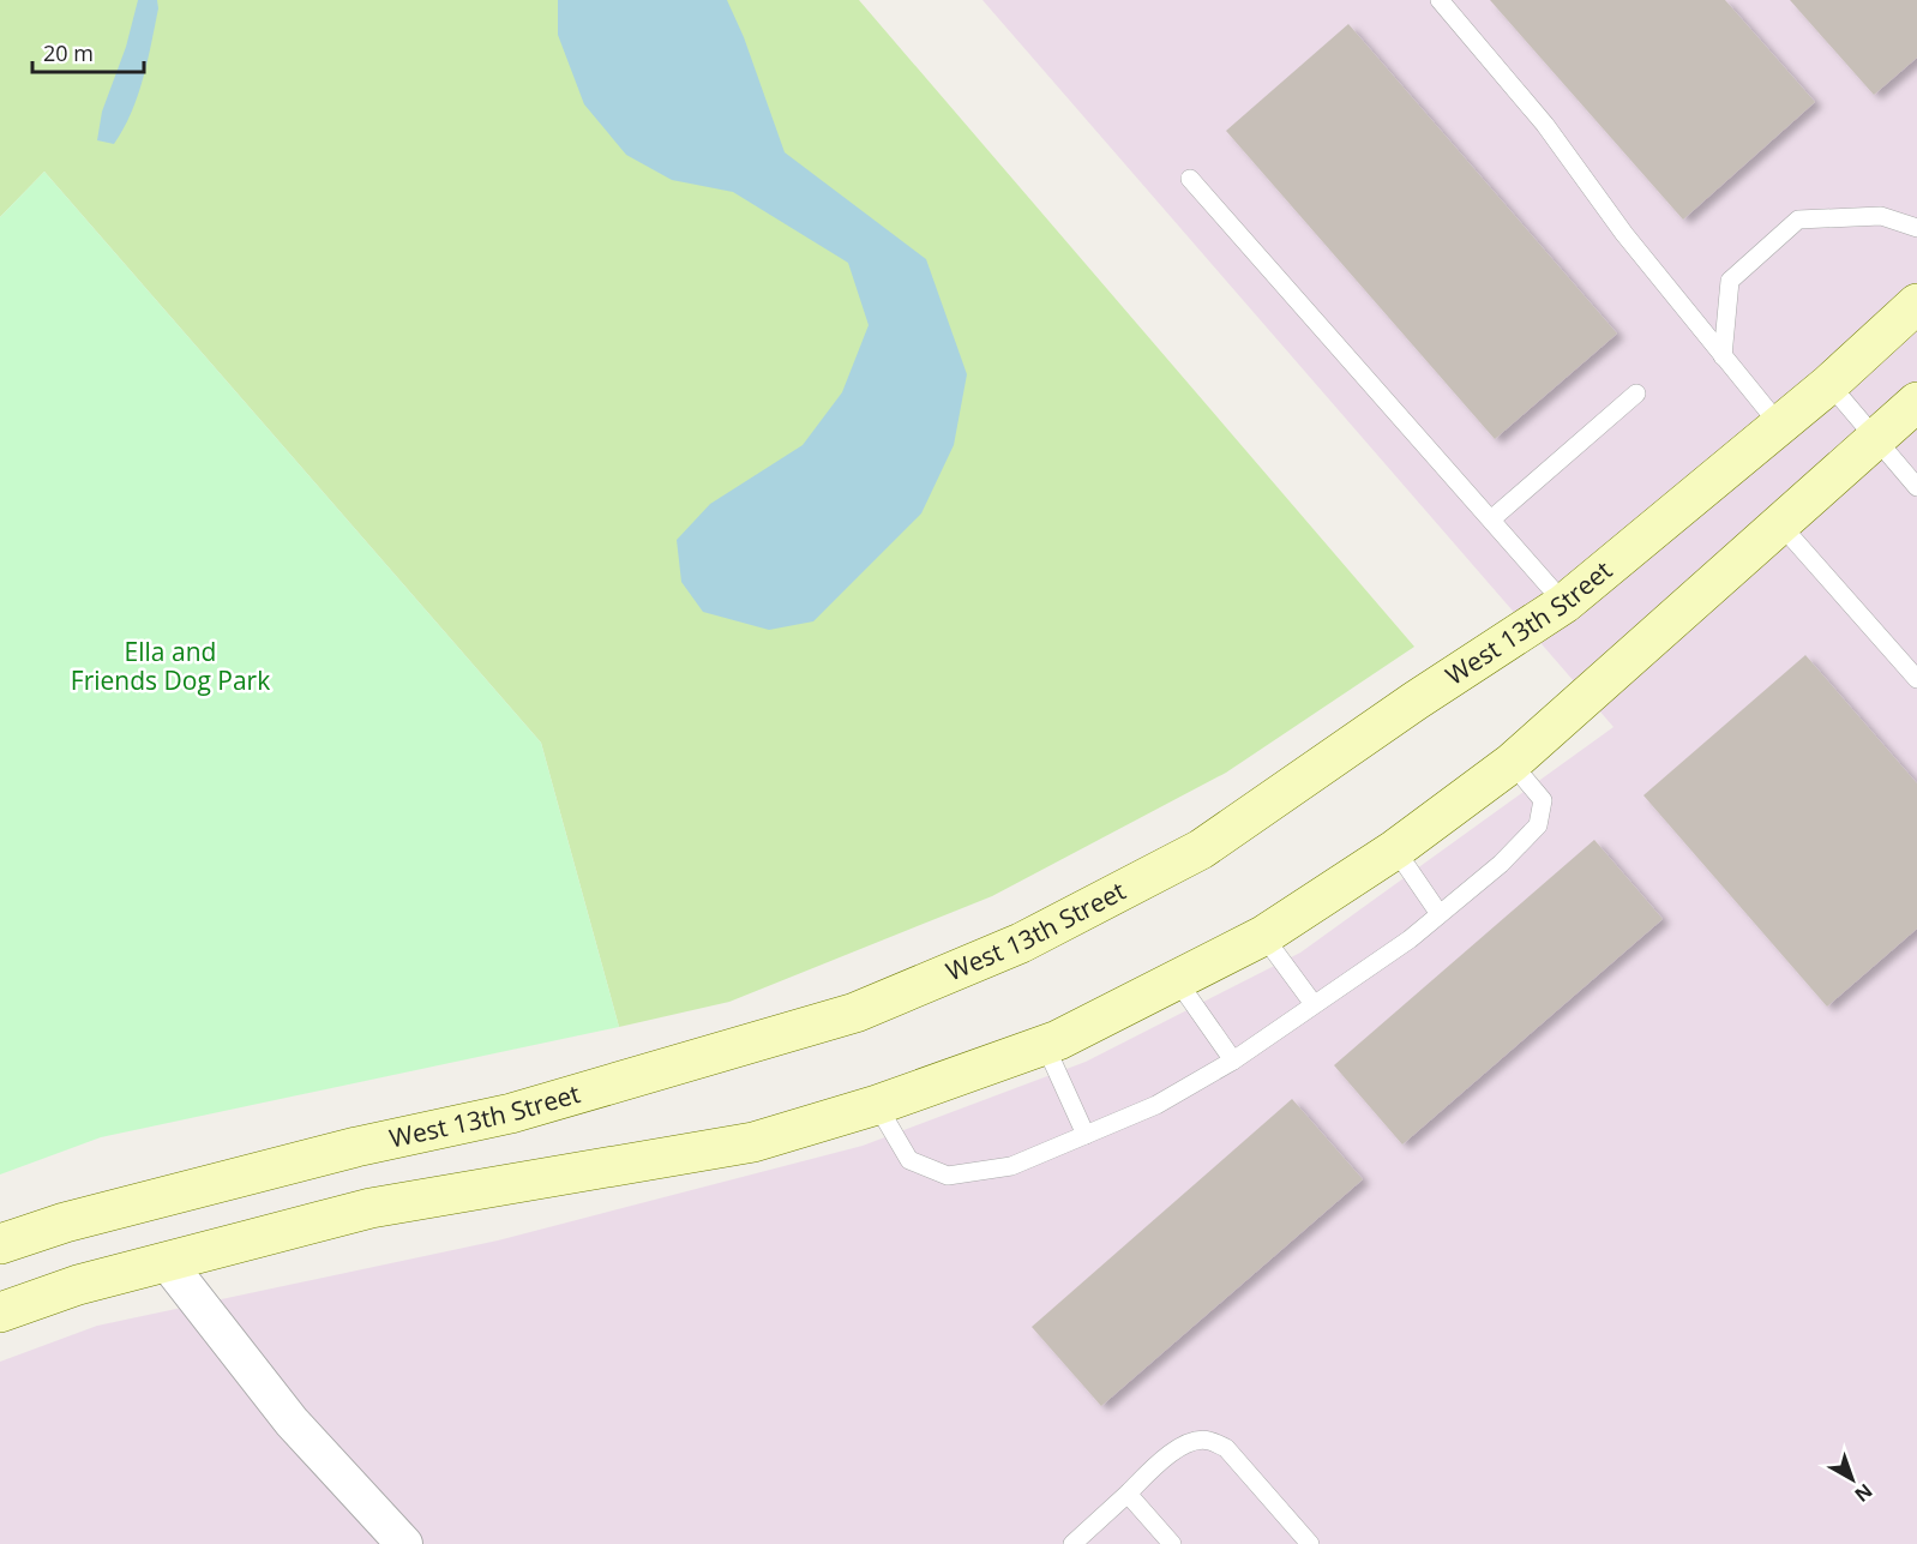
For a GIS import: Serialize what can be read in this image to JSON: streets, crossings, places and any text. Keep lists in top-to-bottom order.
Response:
{
  "streets": {
    "main road": ["West 13th Street"]
  },
  "parks": ["Ella and Friends Dog Park"],
  "scale_bar": "20 m",
  "north": "bottom right"
}
